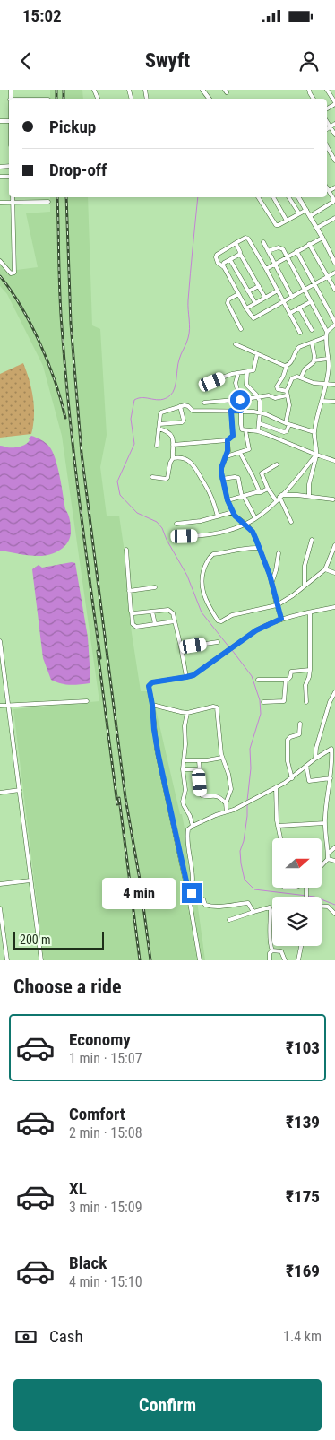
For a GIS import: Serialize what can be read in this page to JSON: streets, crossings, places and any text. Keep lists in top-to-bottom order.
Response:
{
  "scale_bar": "200 m",
  "north": "right",
  "page": {
    "status": "15:02",
    "header": "Swyft",
    "banner": ["Pickup", "Drop-off"],
    "bubble": "4 min",
    "scale": "200 m",
    "heading": "Choose a ride",
    "list": [
      {
        "name": "Economy",
        "note": "1 min · 15:07",
        "value": "₹103"
      },
      {
        "name": "Comfort",
        "note": "2 min · 15:08",
        "value": "₹139"
      },
      {
        "name": "XL",
        "note": "3 min · 15:09",
        "value": "₹175"
      },
      {
        "name": "Black",
        "note": "4 min · 15:10",
        "value": "₹169"
      }
    ],
    "pay": ["Cash", "1.4 km"],
    "buttons": "Confirm"
  }
}
